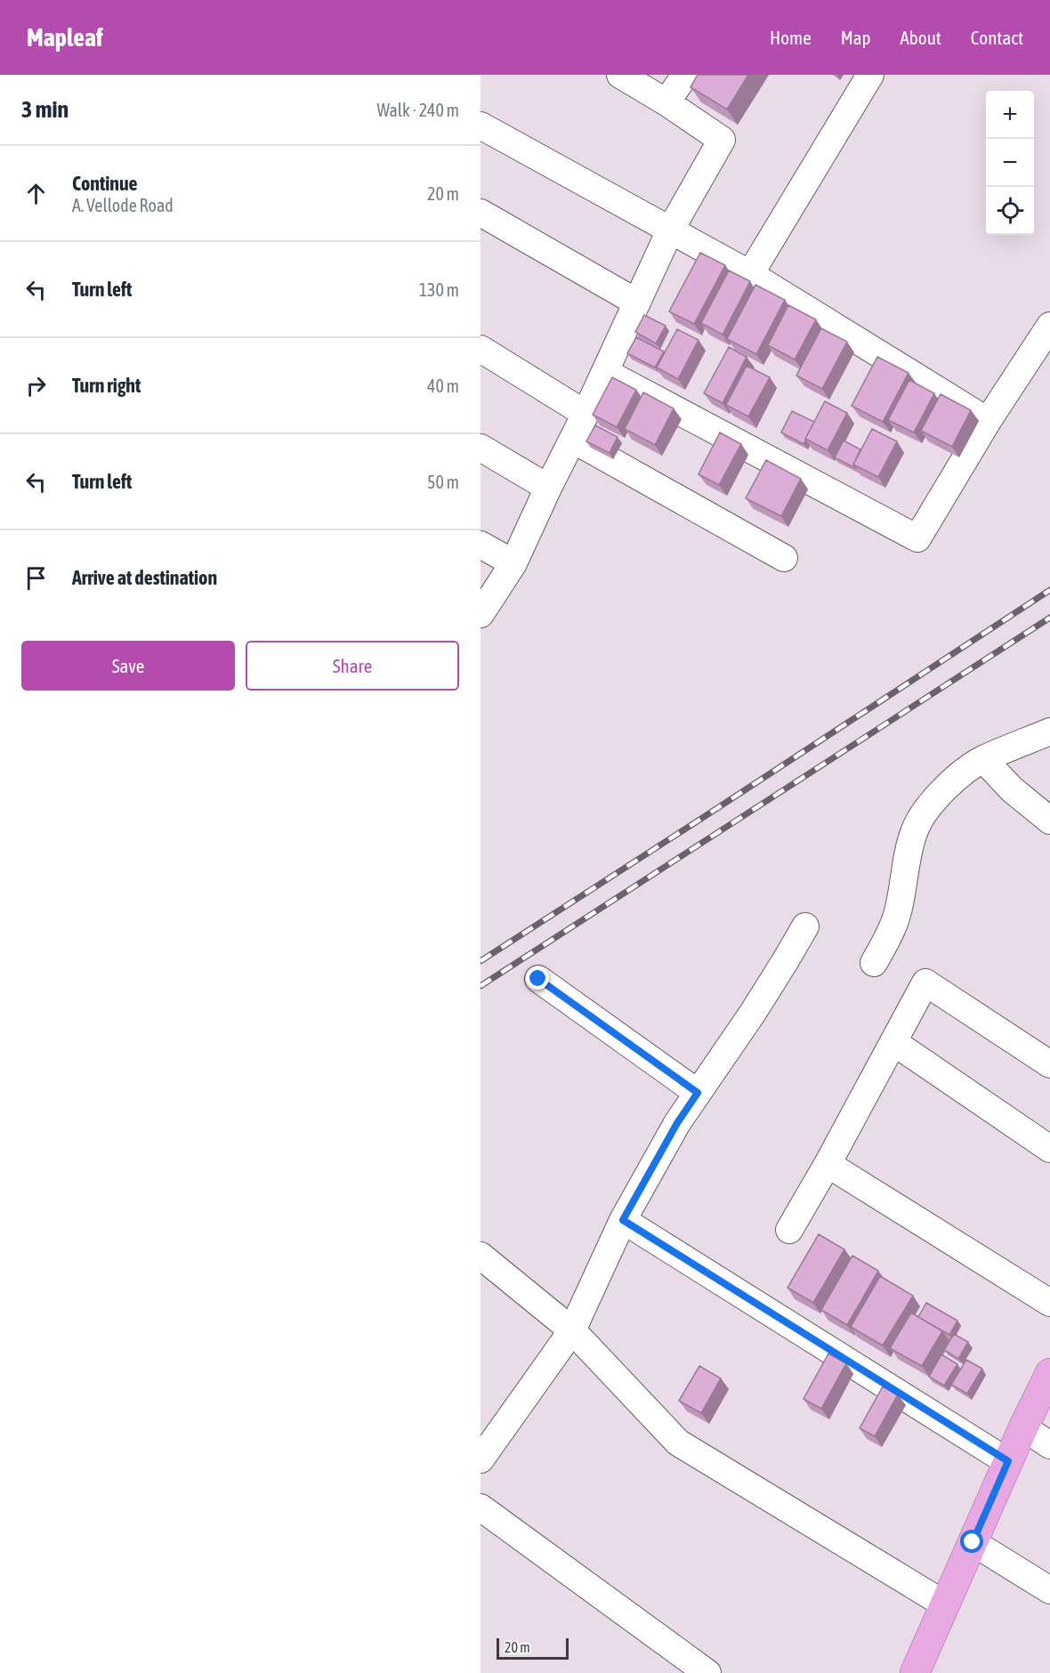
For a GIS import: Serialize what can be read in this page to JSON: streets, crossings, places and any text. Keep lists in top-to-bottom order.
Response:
{
  "scale_bar": "20 m",
  "page": {
    "header": "Mapleaf",
    "nav": [
      "Home",
      "Map",
      "About",
      "Contact"
    ],
    "heading": ["3 min", "Walk · 240 m"],
    "map_buttons": ["+", "−"],
    "list": [
      ["Continue", "A. Vellode Road", "20 m"],
      ["Turn left", "130 m"],
      ["Turn right", "40 m"],
      ["Turn left", "50 m"],
      "Arrive at destination"
    ],
    "buttons": ["Save", "Share"],
    "scale": "20 m"
  }
}
